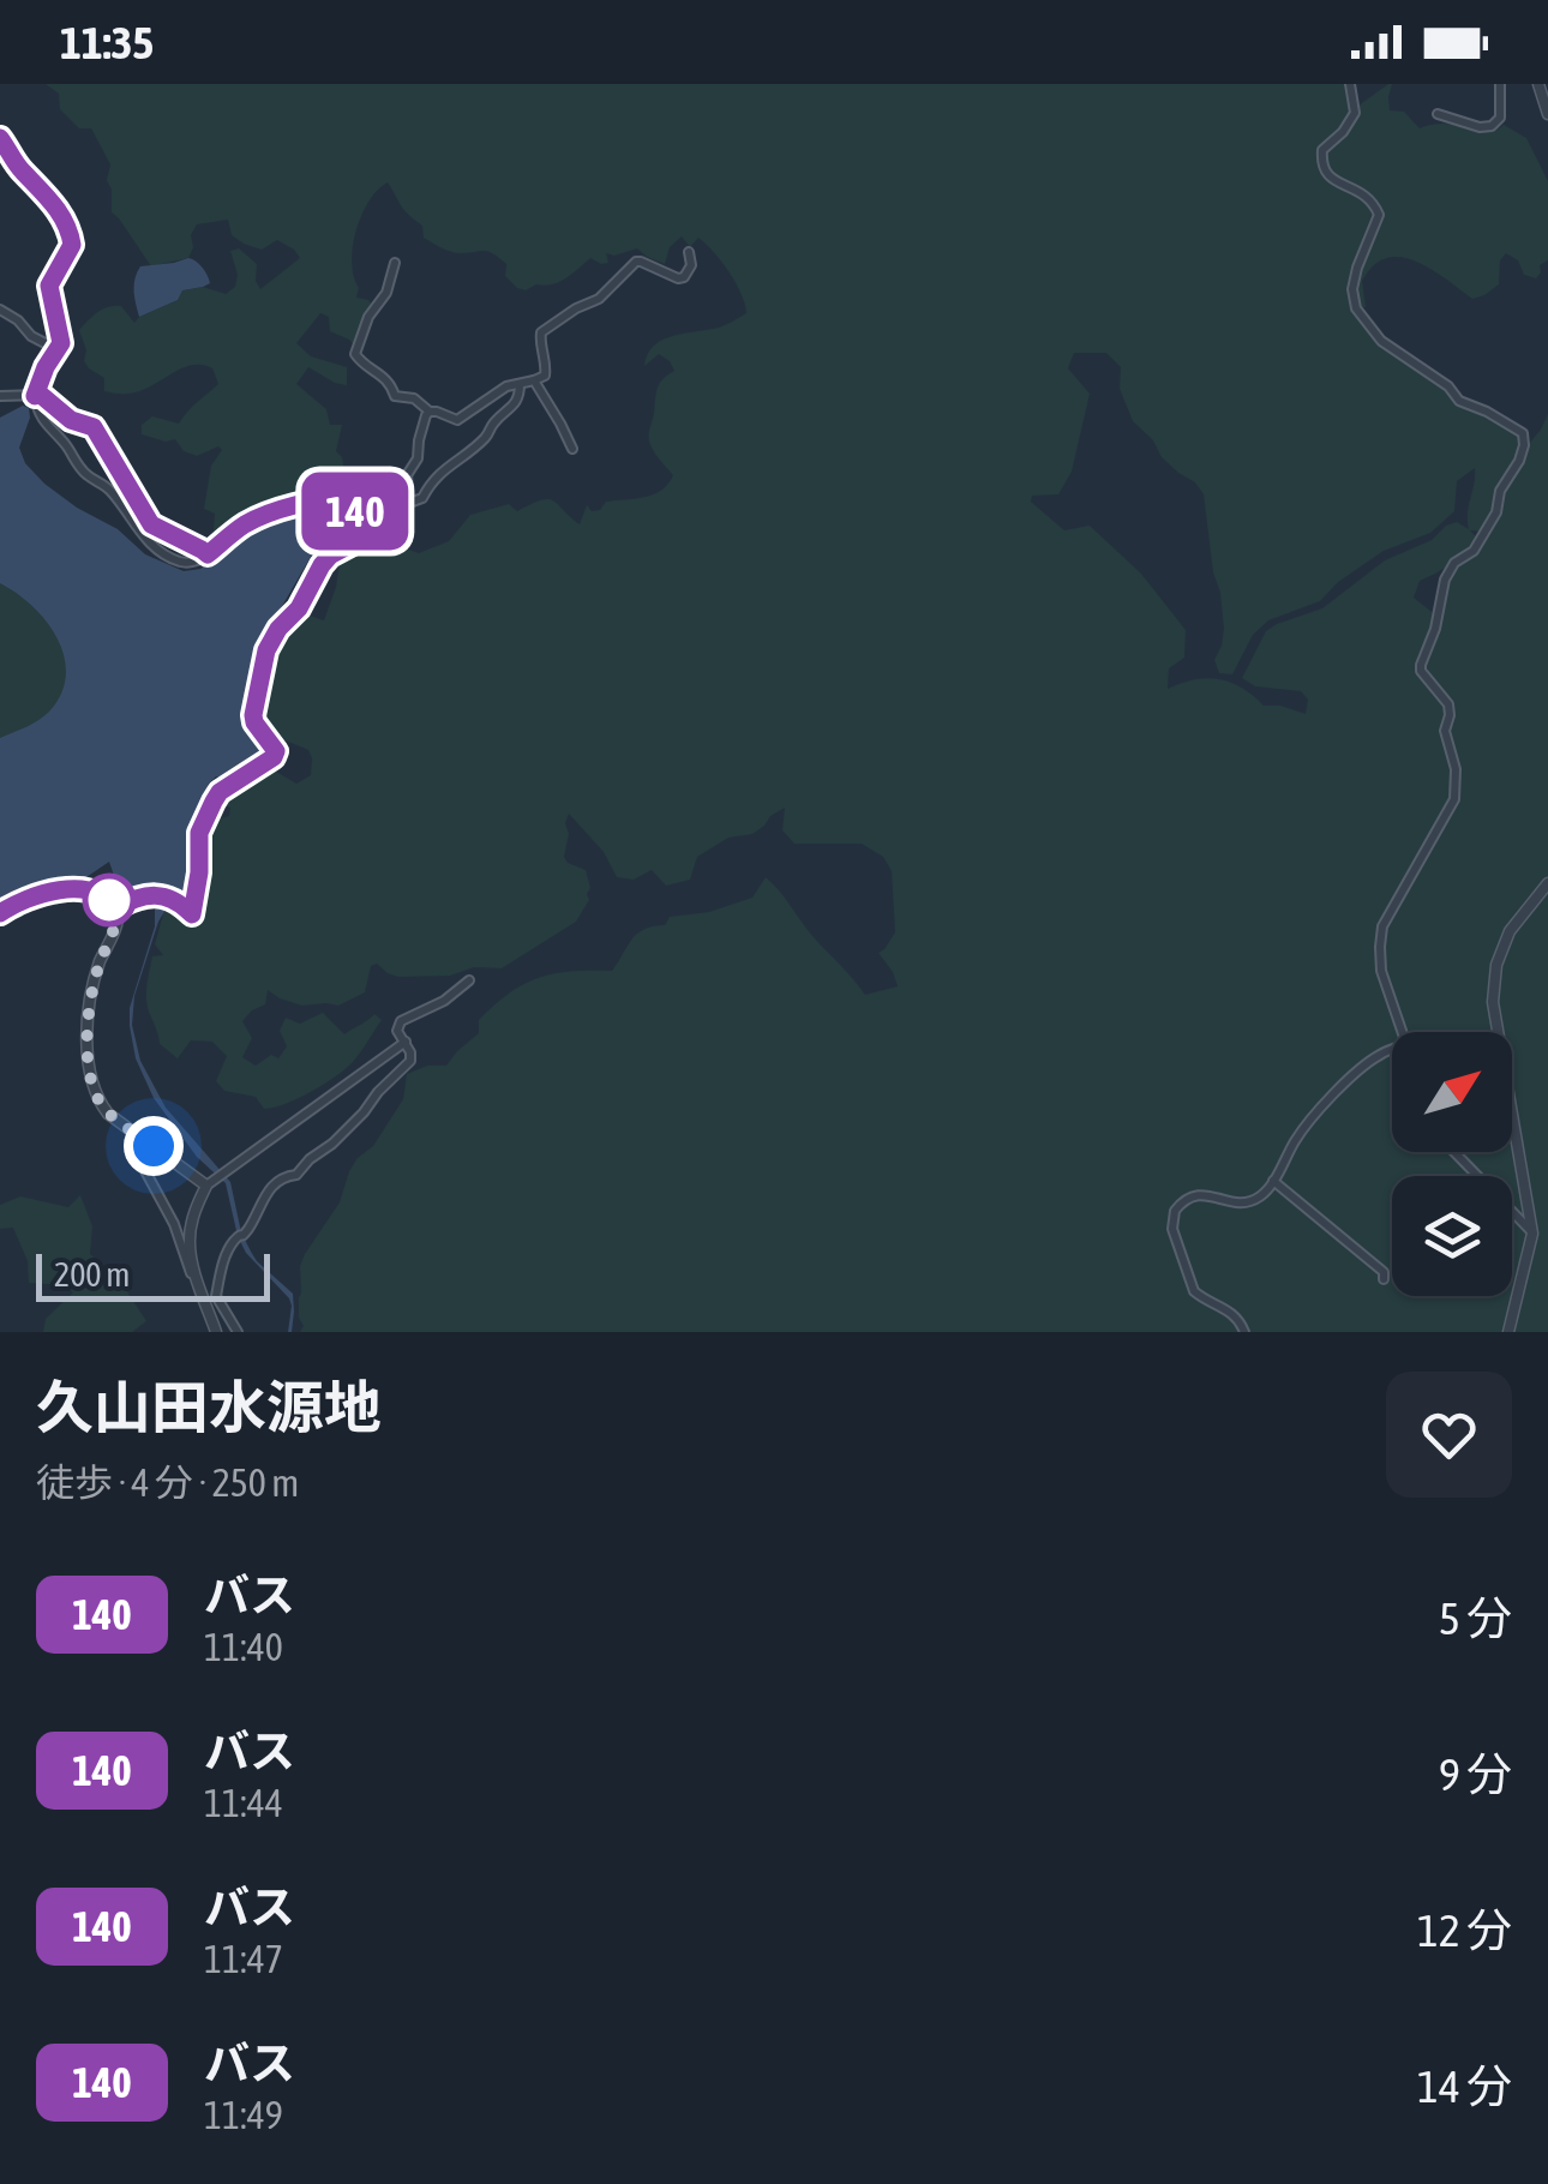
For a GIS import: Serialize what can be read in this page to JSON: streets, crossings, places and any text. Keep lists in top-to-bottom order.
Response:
{
  "lines": ["bus line 140"],
  "scale_bar": "200 m",
  "north": "top right",
  "page": {
    "status": "11:35",
    "on_map": "140",
    "scale": "200 m",
    "heading": ["久山田水源地", "徒歩 · 4 分 · 250 m"],
    "list": [
      {
        "mark": "140",
        "name": "バス",
        "note": "11:40",
        "value": "5 分"
      },
      {
        "mark": "140",
        "name": "バス",
        "note": "11:44",
        "value": "9 分"
      },
      {
        "mark": "140",
        "name": "バス",
        "note": "11:47",
        "value": "12 分"
      },
      {
        "mark": "140",
        "name": "バス",
        "note": "11:49",
        "value": "14 分"
      }
    ]
  }
}
